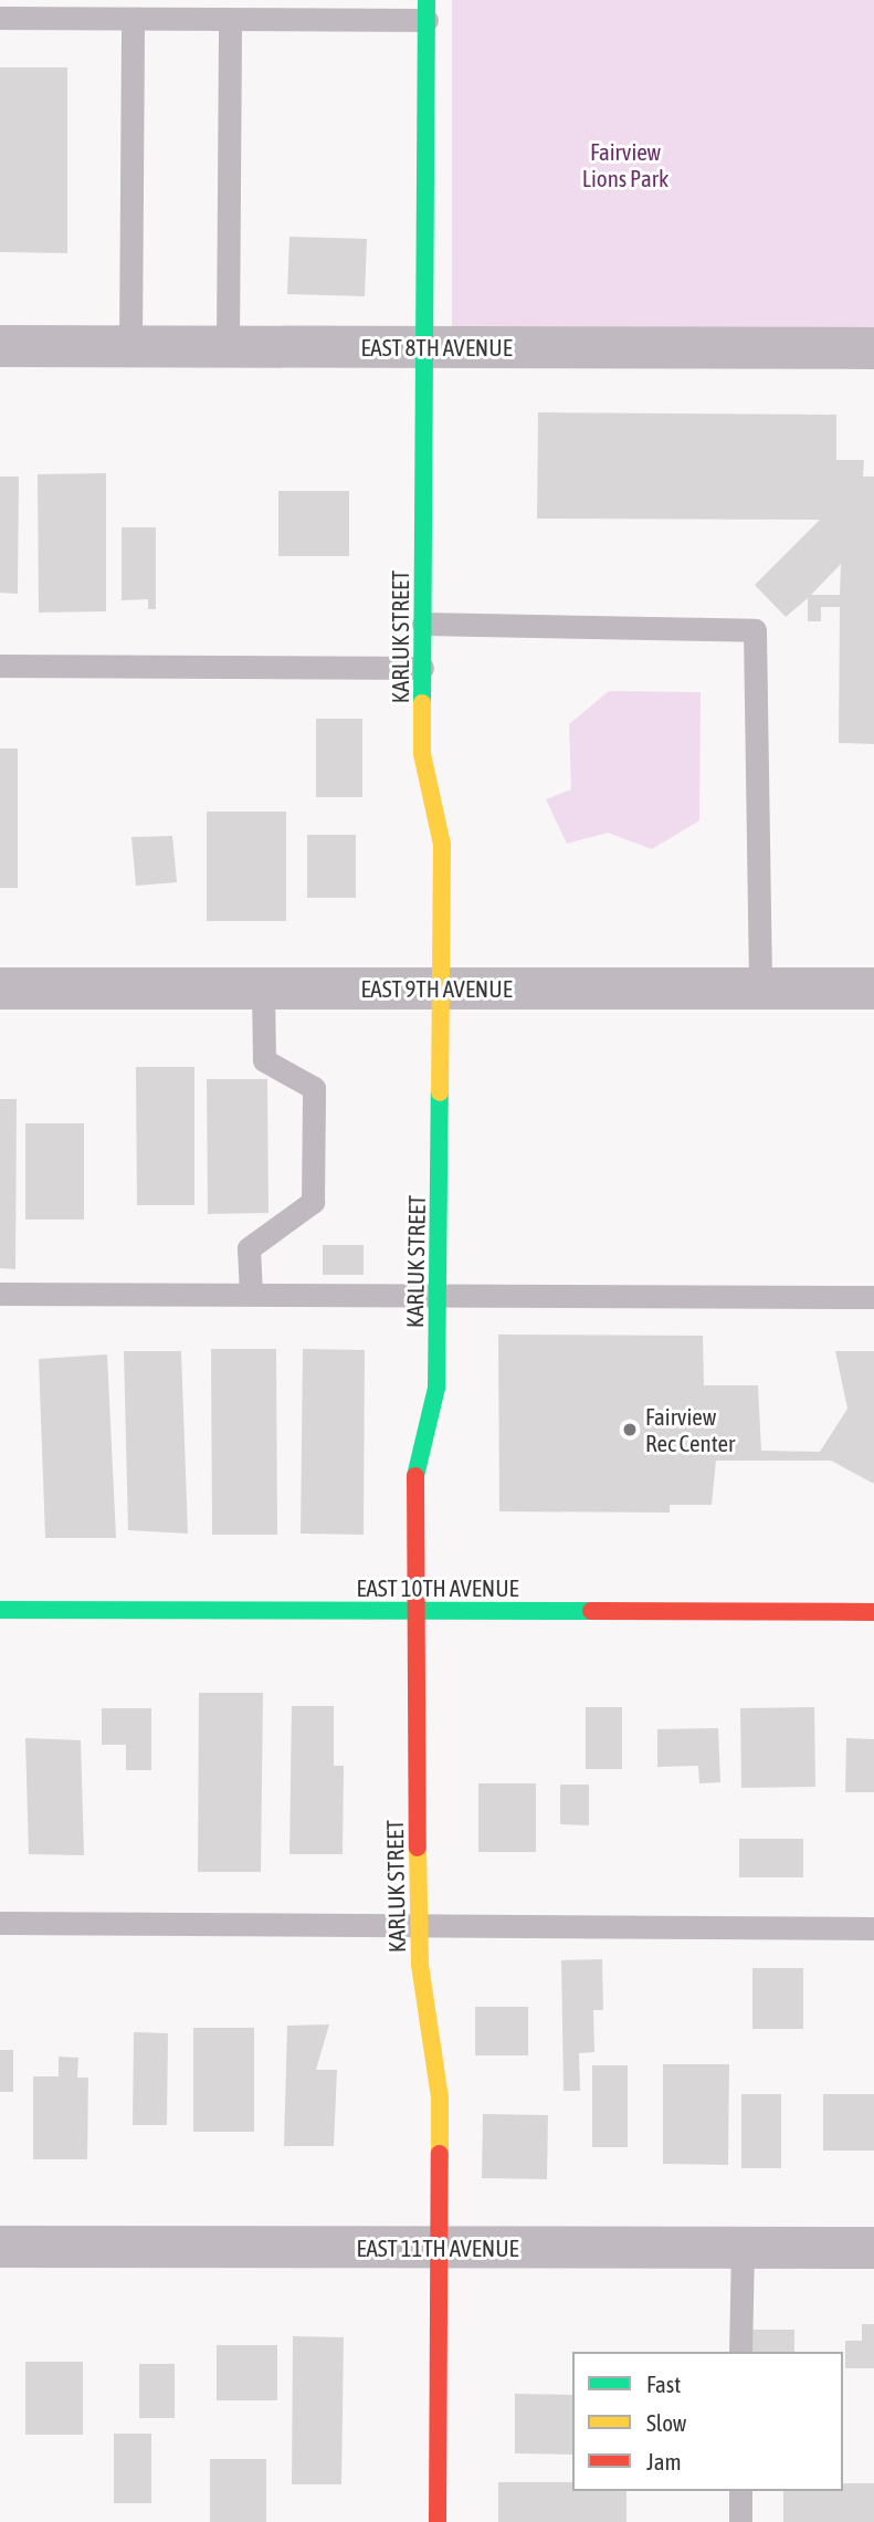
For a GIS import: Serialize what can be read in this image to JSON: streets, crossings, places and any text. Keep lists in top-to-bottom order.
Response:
{
  "streets": {
    "street": [
      "EAST 8TH AVENUE",
      "KARLUK STREET",
      "EAST 9TH AVENUE",
      "EAST 10TH AVENUE",
      "EAST 11TH AVENUE"
    ]
  },
  "crossings": [
    ["EAST 8TH AVENUE", "KARLUK STREET"],
    ["KARLUK STREET", "EAST 9TH AVENUE"],
    ["KARLUK STREET", "EAST 10TH AVENUE"],
    ["KARLUK STREET", "EAST 11TH AVENUE"]
  ],
  "parks": ["Fairview Lions Park"],
  "places": ["Fairview Rec Center"],
  "legend": ["Fast", "Slow", "Jam"]
}
